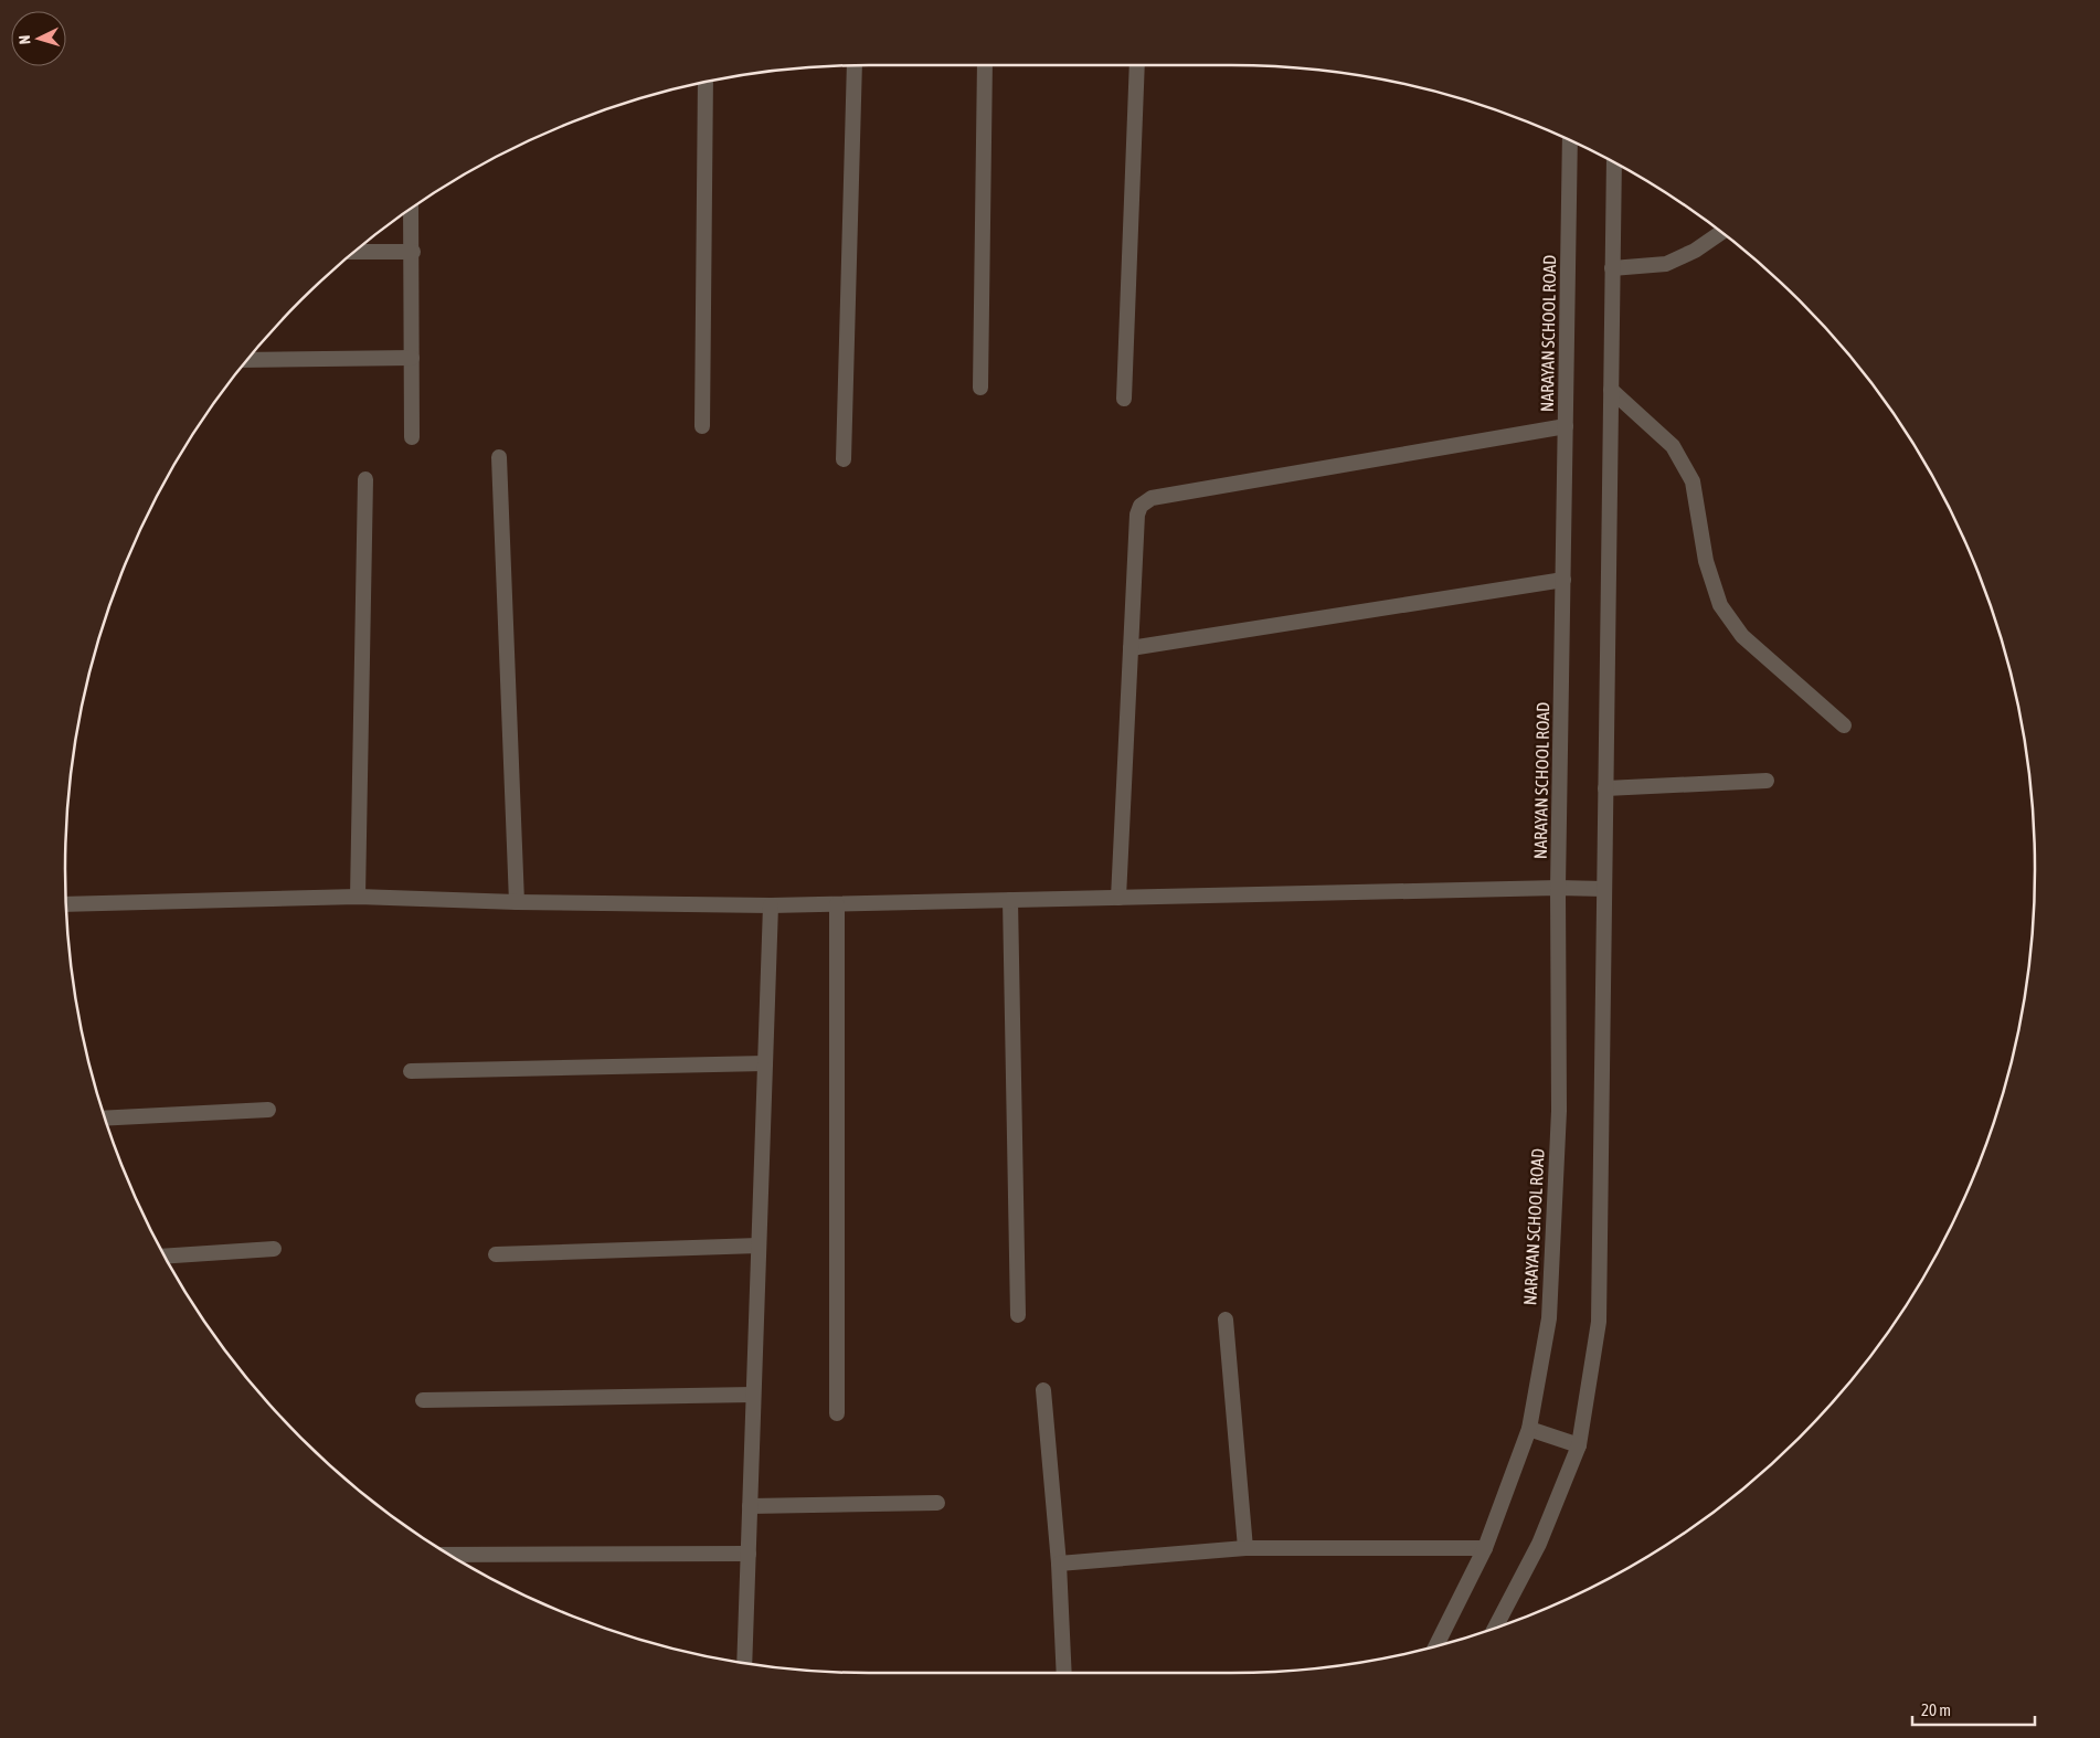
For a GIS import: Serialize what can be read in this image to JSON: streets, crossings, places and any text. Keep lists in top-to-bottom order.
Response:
{
  "streets": {
    "street": ["NARAYAN SCHOOL ROAD"]
  },
  "scale_bar": "20 m",
  "north": "left"
}
